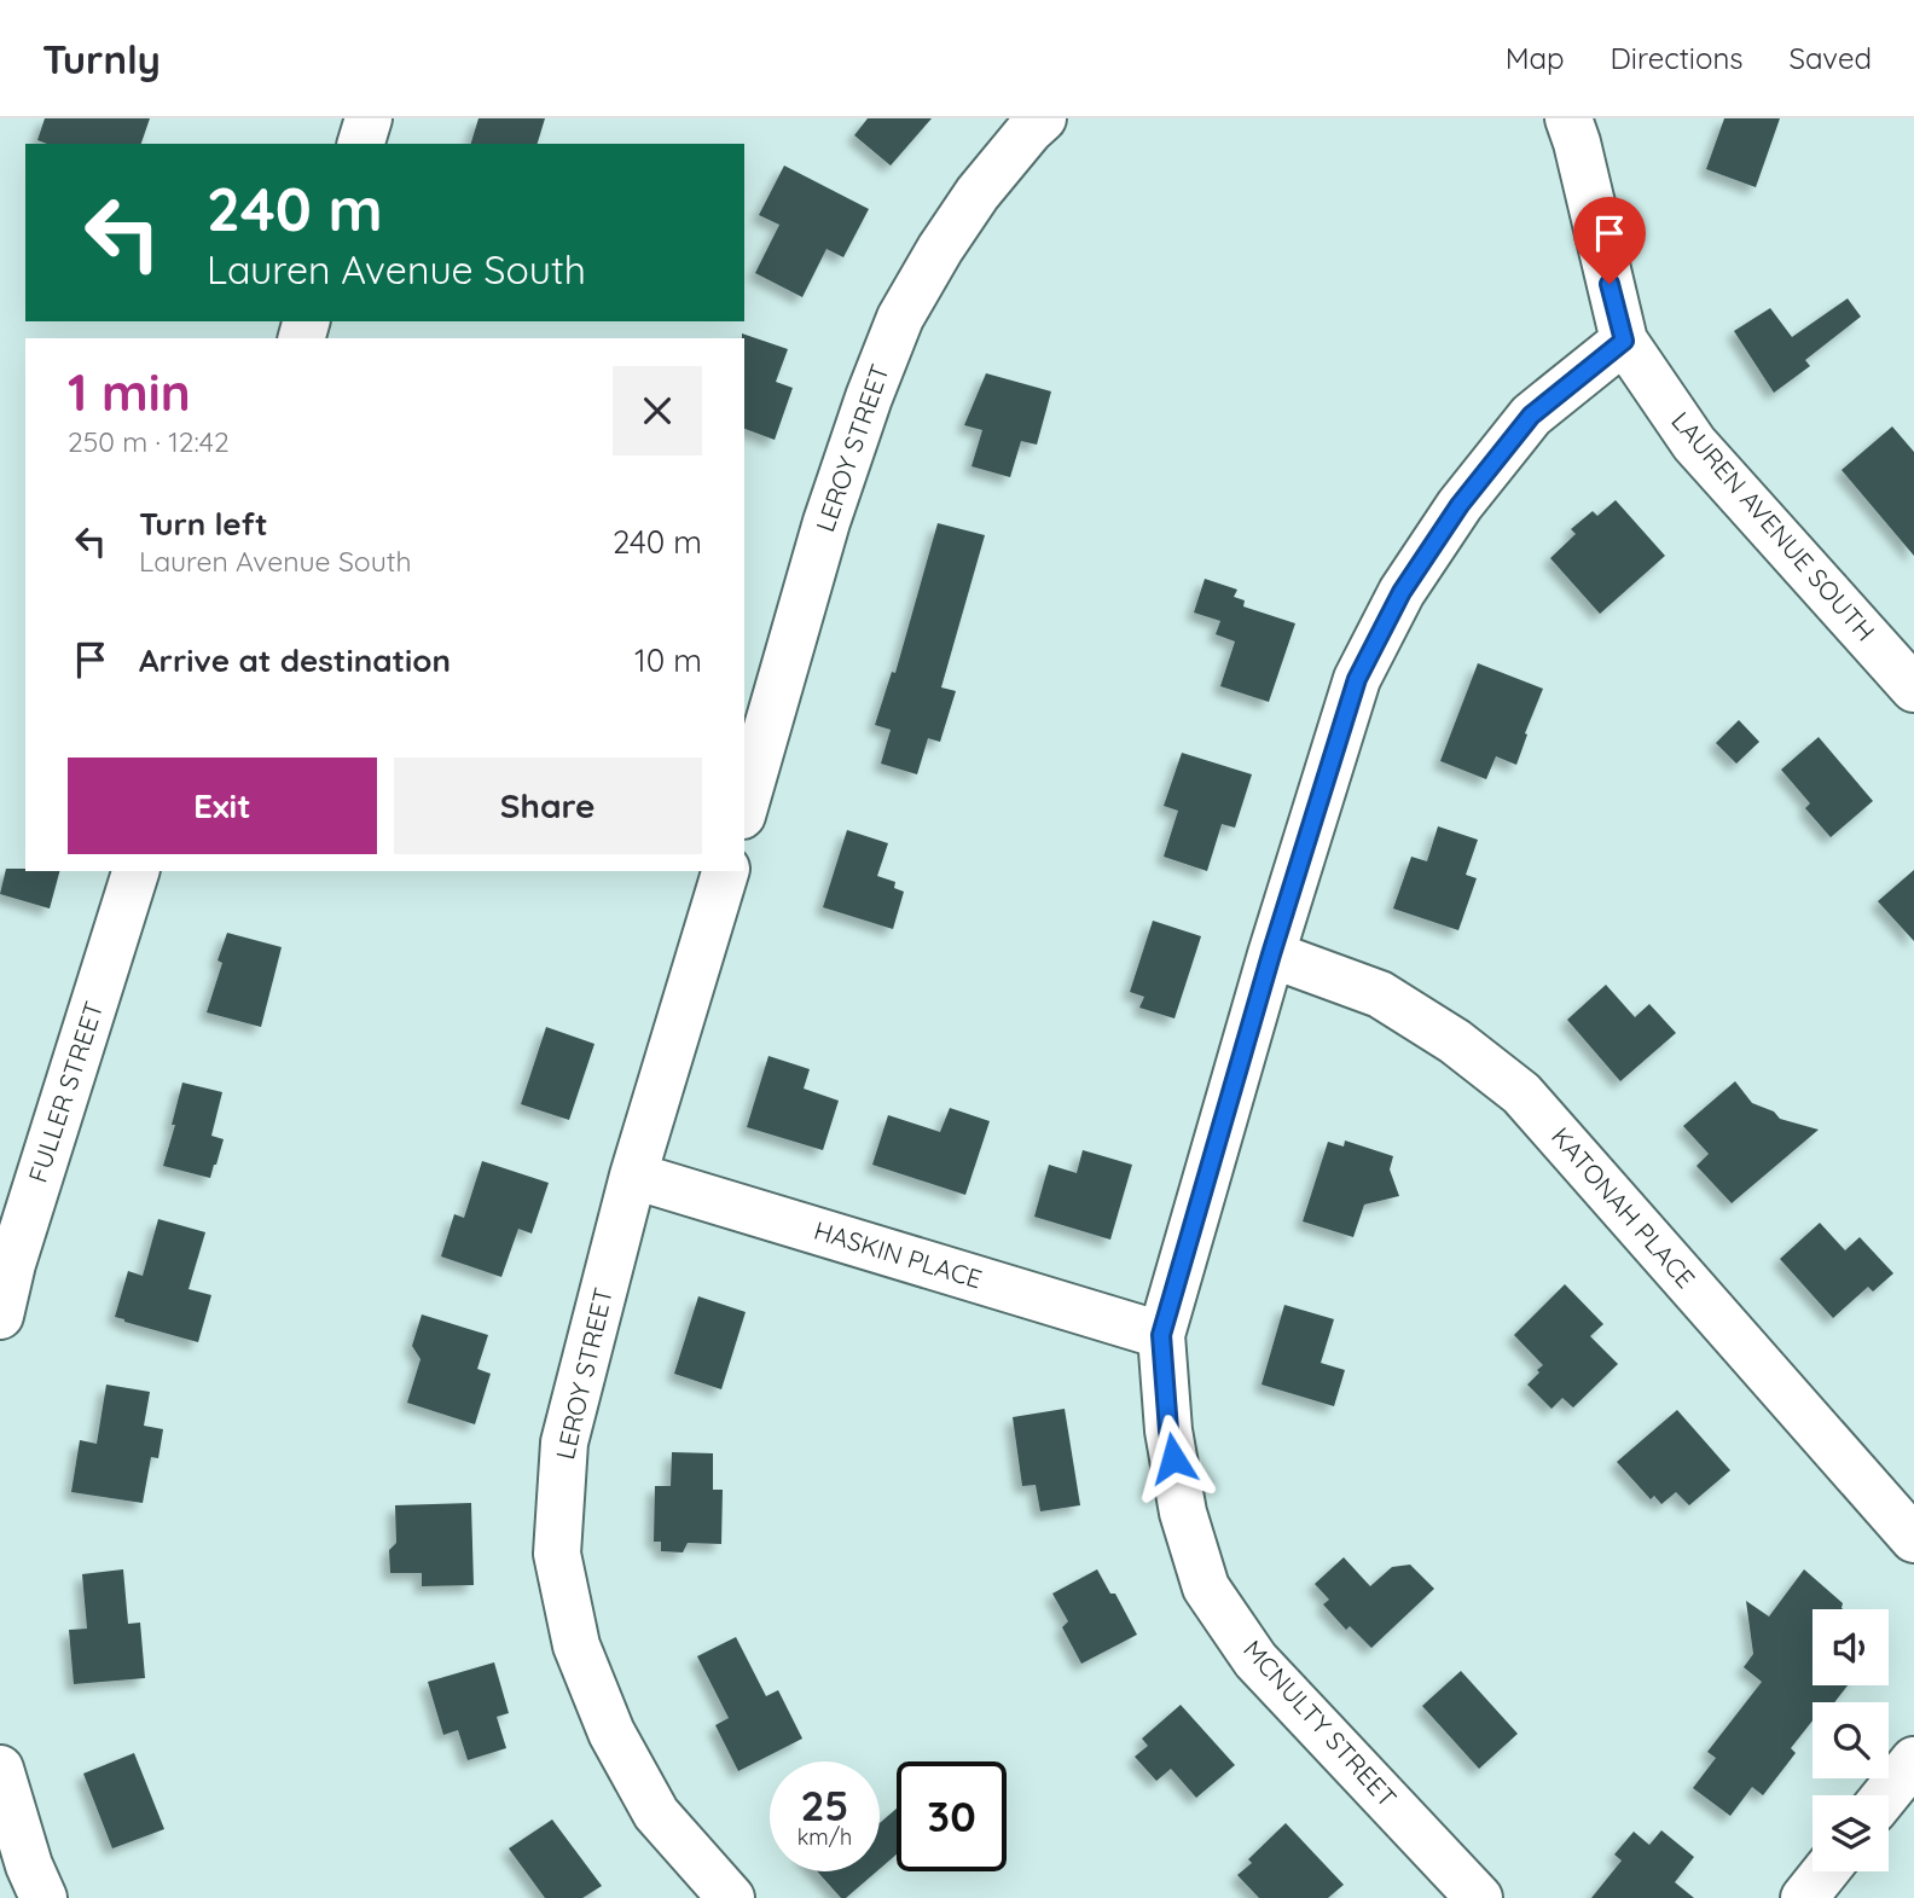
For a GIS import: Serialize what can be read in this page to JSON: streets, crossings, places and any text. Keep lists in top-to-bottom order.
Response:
{
  "streets": {
    "street": [
      "LEROY STREET",
      "LAUREN AVENUE SOUTH",
      "FULLER STREET",
      "KATONAH PLACE",
      "HASKIN PLACE",
      "MCNULTY STREET"
    ]
  },
  "crossings": [
    ["LEROY STREET", "HASKIN PLACE"],
    ["LAUREN AVENUE SOUTH", "MCNULTY STREET"],
    ["KATONAH PLACE", "MCNULTY STREET"],
    ["HASKIN PLACE", "MCNULTY STREET"]
  ],
  "page": {
    "header": "Turnly",
    "nav": ["Map", "Directions", "Saved"],
    "turn": ["240 m", "Lauren Avenue South"],
    "heading": ["1 min", "250 m · 12:42"],
    "list": [
      {
        "name": "Turn left",
        "note": "Lauren Avenue South",
        "value": "240 m"
      },
      {
        "name": "Arrive at destination",
        "value": "10 m"
      }
    ],
    "buttons": ["Exit", "Share"],
    "speed": "25 km/h",
    "limit": "30"
  }
}
